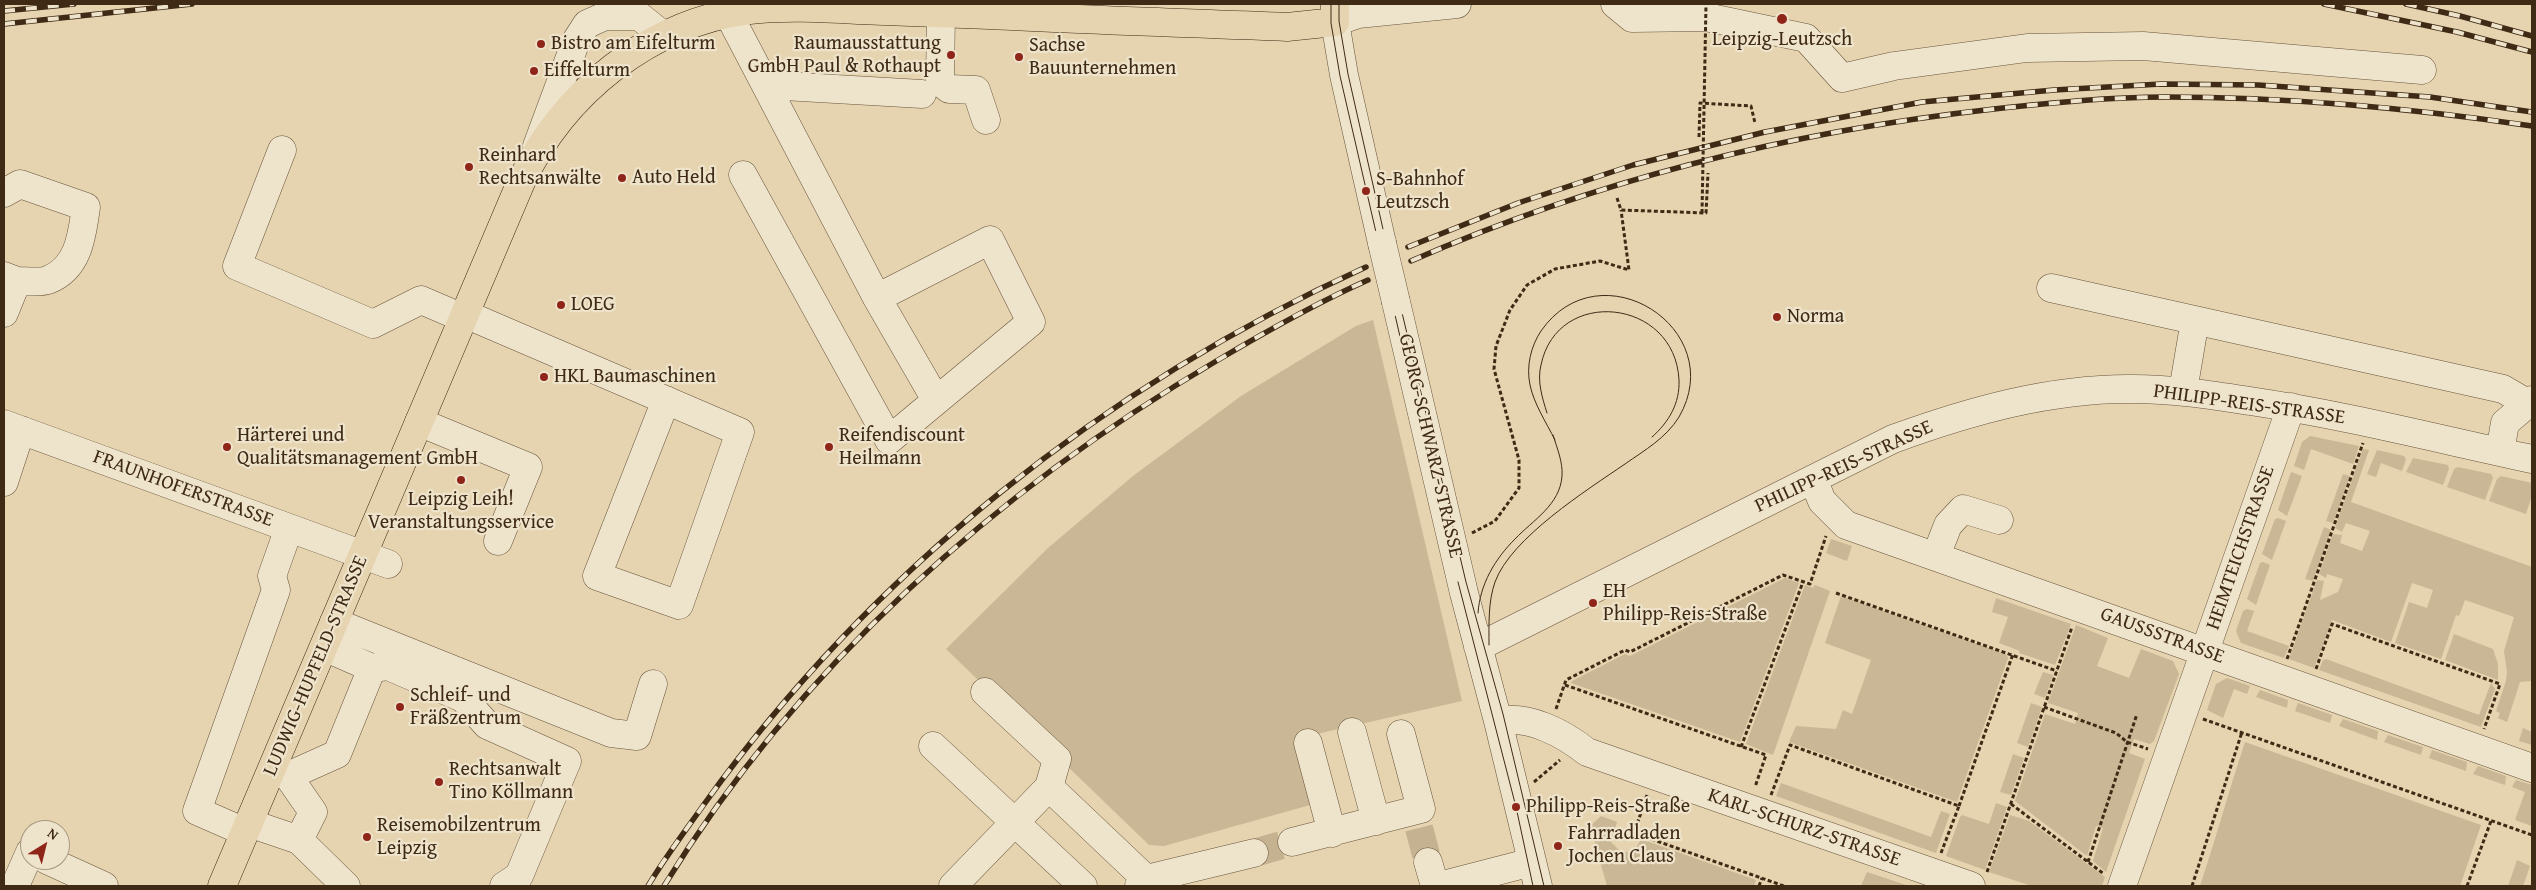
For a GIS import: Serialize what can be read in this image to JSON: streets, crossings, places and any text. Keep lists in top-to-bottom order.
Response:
{
  "streets": {
    "main road": ["LUDWIG-HUPFELD-STRASSE"],
    "street": [
      "PHILIPP-REIS-STRASSE",
      "GEORG-SCHWARZ-STRASSE",
      "FRAUNHOFERSTRASSE",
      "HEIMTEICHSTRASSE",
      "GAUSSSTRASSE",
      "KARL-SCHURZ-STRASSE"
    ]
  },
  "crossings": [
    ["PHILIPP-REIS-STRASSE", "GEORG-SCHWARZ-STRASSE"],
    ["PHILIPP-REIS-STRASSE", "HEIMTEICHSTRASSE"],
    ["PHILIPP-REIS-STRASSE", "GAUSSSTRASSE"],
    ["GEORG-SCHWARZ-STRASSE", "LUDWIG-HUPFELD-STRASSE"],
    ["GEORG-SCHWARZ-STRASSE", "KARL-SCHURZ-STRASSE"],
    ["FRAUNHOFERSTRASSE", "LUDWIG-HUPFELD-STRASSE"],
    ["HEIMTEICHSTRASSE", "GAUSSSTRASSE"]
  ],
  "places": [
    "Leipzig-Leutzsch",
    "Bistro am Eifelturm",
    "Raumausstattung GmbH Paul & Rothaupt",
    "Sachse Bauunternehmen",
    "Eiffelturm",
    "Reinhard Rechtsanwälte",
    "Auto Held",
    "S-Bahnhof Leutzsch",
    "LOEG",
    "Norma",
    "HKL Baumaschinen",
    "Härterei und Qualitätsmanagement GmbH",
    "Reifendiscount Heilmann",
    "Leipzig Leih! Veranstaltungsservice",
    "EH Philipp-Reis-Straße",
    "Schleif- und Fräßzentrum",
    "Rechtsanwalt Tino Köllmann",
    "Philipp-Reis-Straße",
    "Reisemobilzentrum Leipzig",
    "Fahrradladen Jochen Claus"
  ],
  "north": "top right"
}
